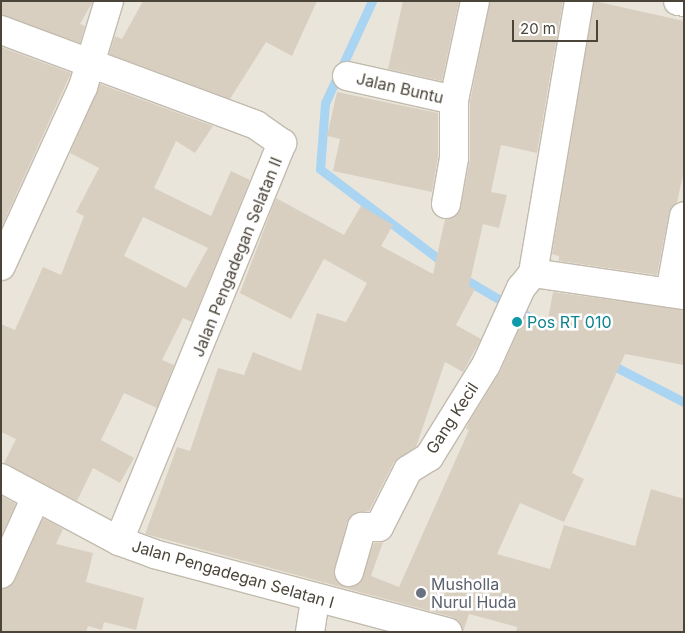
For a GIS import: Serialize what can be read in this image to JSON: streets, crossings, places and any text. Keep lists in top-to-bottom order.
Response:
{
  "streets": {
    "street": [
      "Jalan Buntu",
      "Jalan Pengadegan Selatan II",
      "Gang Kecil",
      "Jalan Pengadegan Selatan I"
    ]
  },
  "crossings": [
    ["Jalan Pengadegan Selatan II", "Jalan Pengadegan Selatan I"]
  ],
  "places": ["Pos RT 010", "Musholla Nurul Huda"],
  "scale_bar": "20 m"
}
